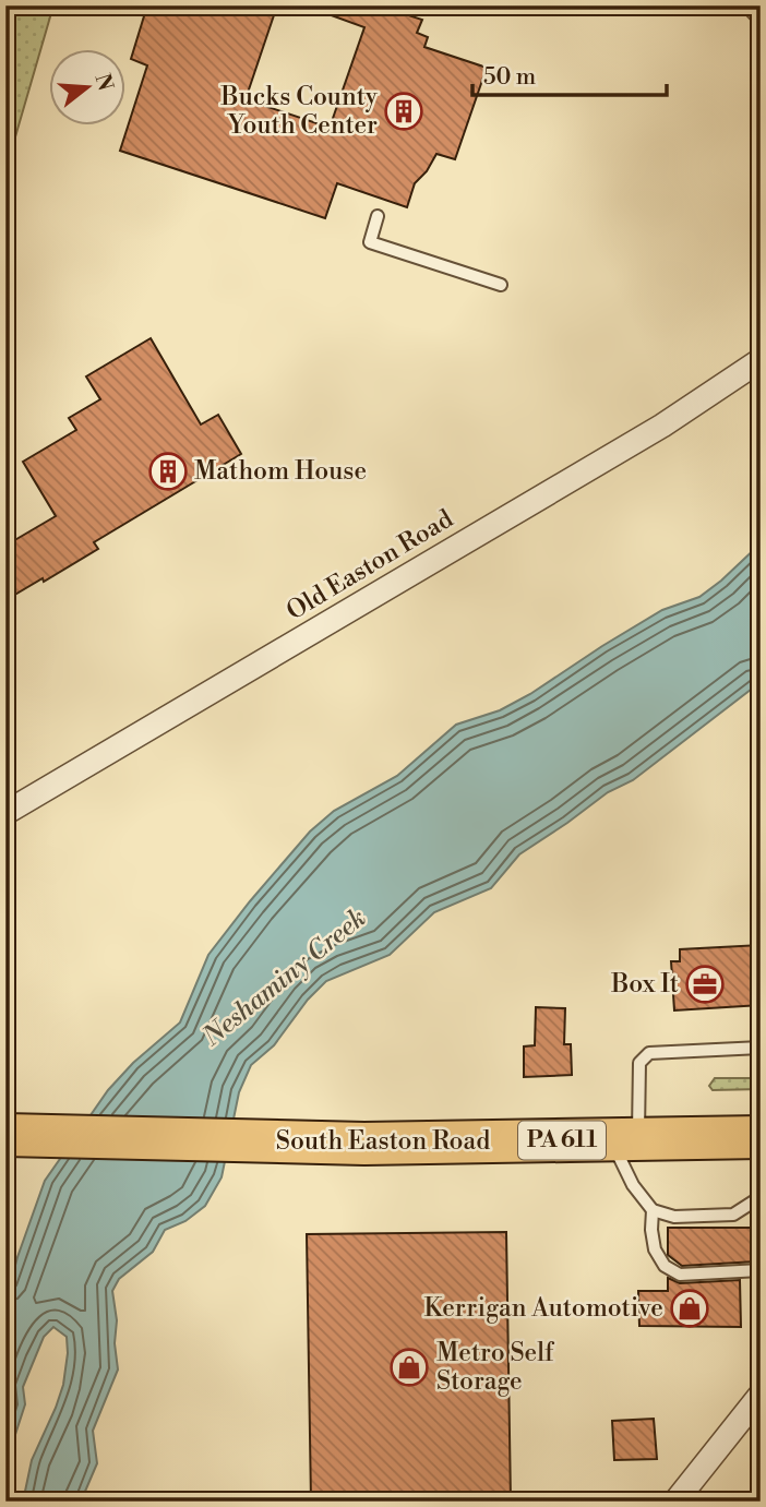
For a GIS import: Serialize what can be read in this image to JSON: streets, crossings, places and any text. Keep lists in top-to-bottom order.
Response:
{
  "streets": {
    "highway": ["PA 611", "South Easton Road"],
    "street": ["Old Easton Road"]
  },
  "water": ["Neshaminy Creek"],
  "places": {
    "building": ["Bucks County Youth Center", "Mathom House"],
    "office": ["Box It"],
    "shop": ["Kerrigan Automotive", "Metro Self Storage"]
  },
  "scale_bar": "50 m",
  "north": "right"
}
